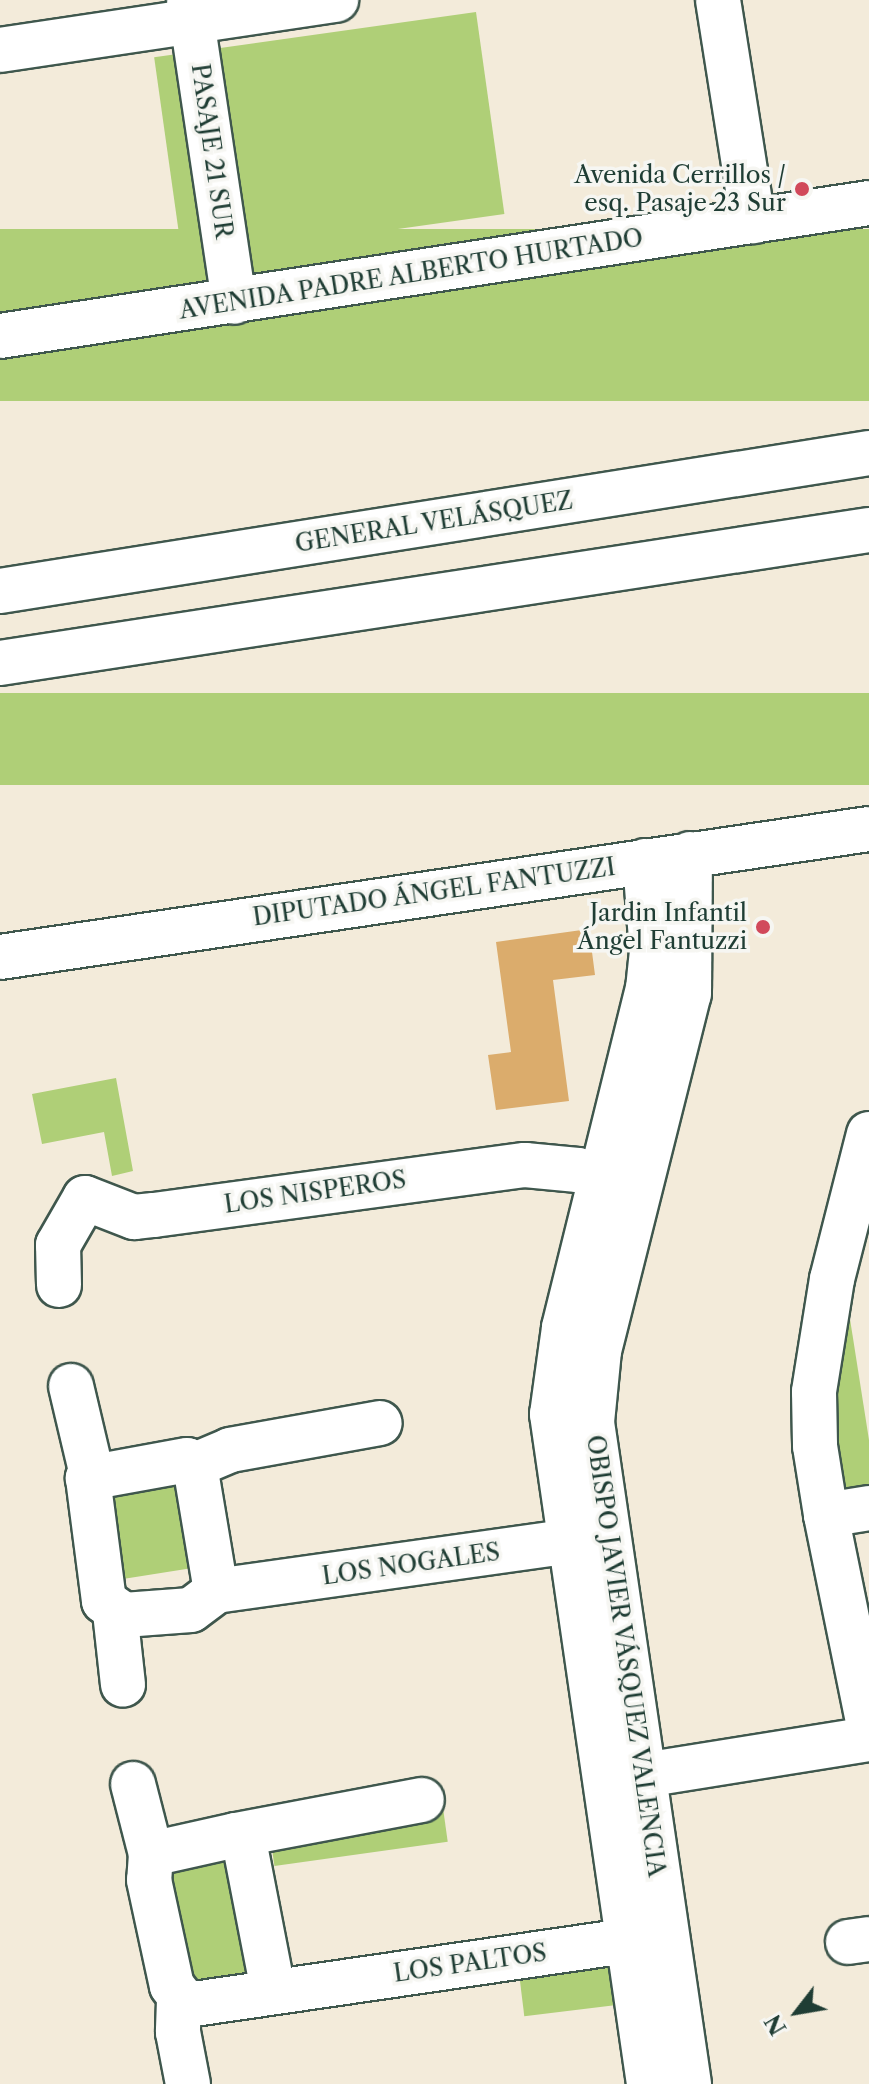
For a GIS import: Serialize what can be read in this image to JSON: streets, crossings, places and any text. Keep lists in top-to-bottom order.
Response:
{
  "streets": {
    "main road": [
      "PASAJE 21 SUR",
      "AVENIDA PADRE ALBERTO HURTADO",
      "GENERAL VELÁSQUEZ",
      "DIPUTADO ÁNGEL FANTUZZI",
      "LOS NISPEROS",
      "LOS NOGALES",
      "OBISPO JAVIER VÁSQUEZ VALENCIA",
      "LOS PALTOS"
    ]
  },
  "crossings": [
    ["PASAJE 21 SUR", "AVENIDA PADRE ALBERTO HURTADO"],
    ["DIPUTADO ÁNGEL FANTUZZI", "OBISPO JAVIER VÁSQUEZ VALENCIA"],
    ["LOS NISPEROS", "OBISPO JAVIER VÁSQUEZ VALENCIA"],
    ["LOS NOGALES", "OBISPO JAVIER VÁSQUEZ VALENCIA"],
    ["OBISPO JAVIER VÁSQUEZ VALENCIA", "LOS PALTOS"]
  ],
  "places": ["Avenida Cerrillos / esq. Pasaje 23 Sur", "Jardin Infantil Ángel Fantuzzi"],
  "north": "bottom left"
}
